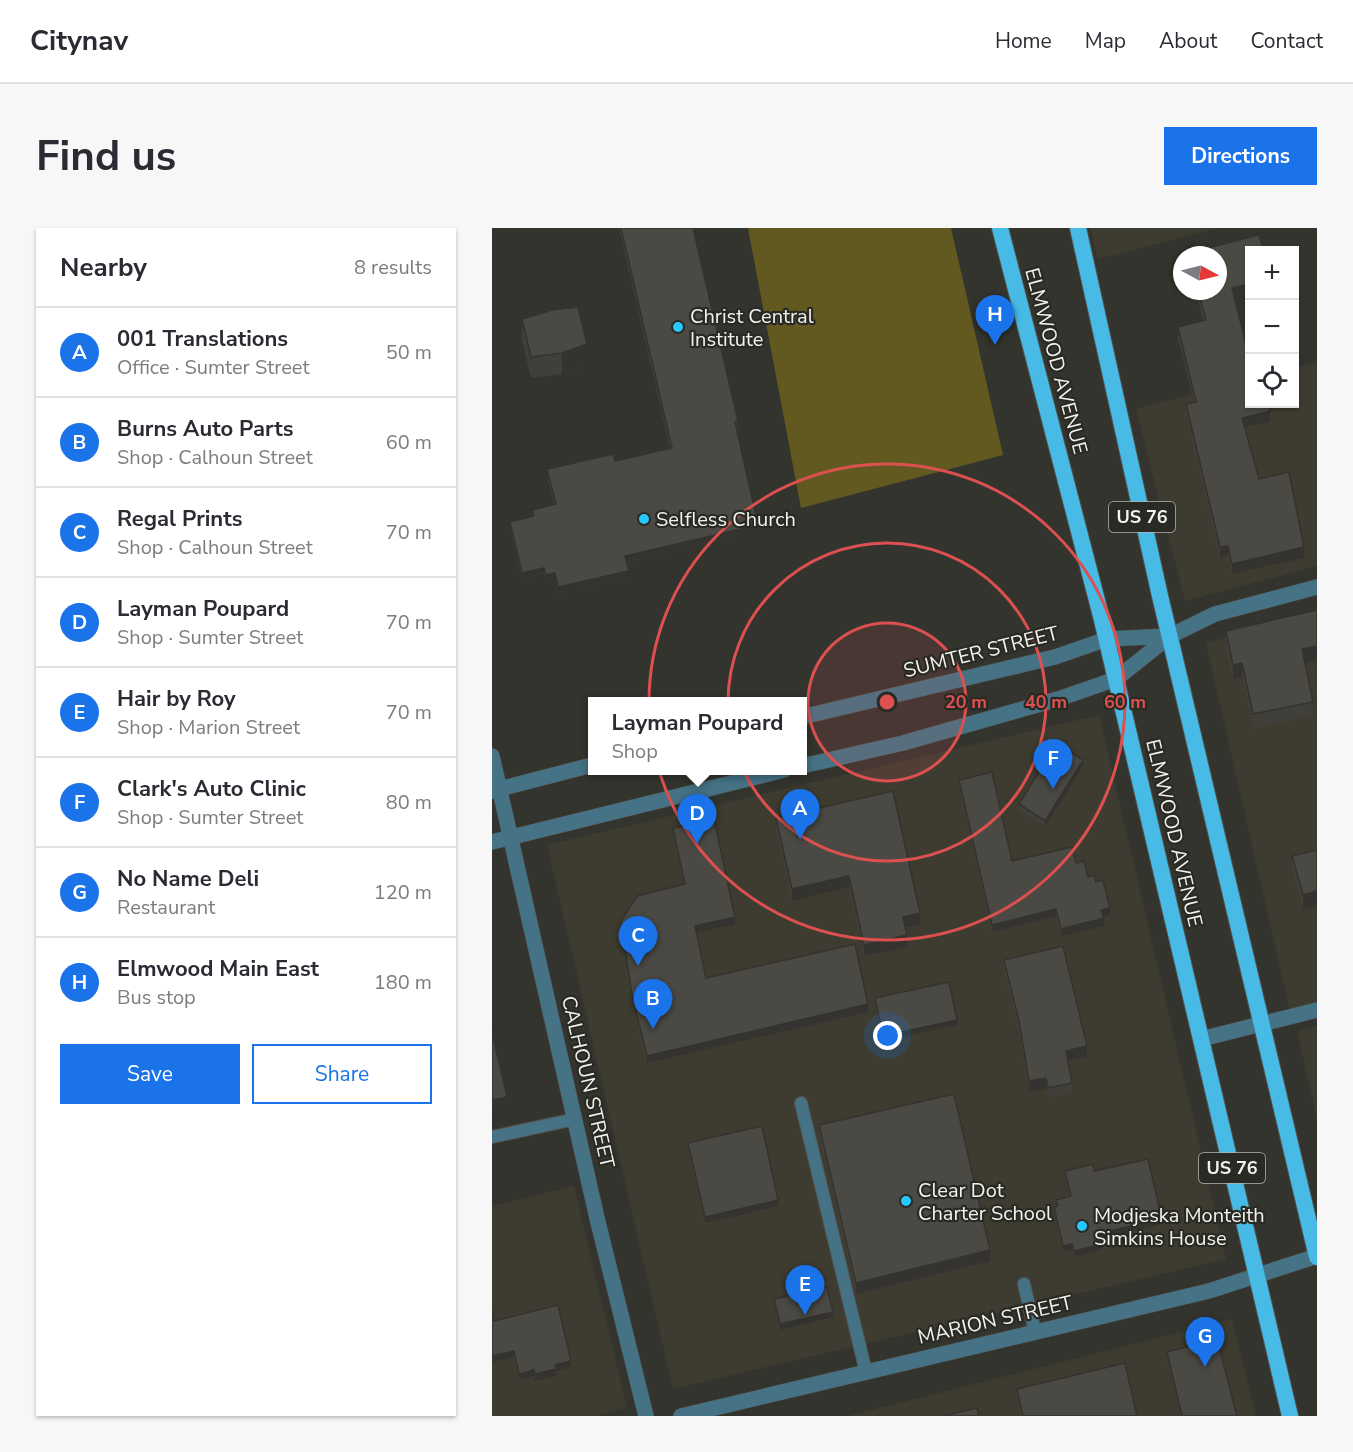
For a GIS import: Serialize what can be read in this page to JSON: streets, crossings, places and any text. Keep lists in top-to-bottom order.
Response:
{
  "streets": {
    "highway": ["ELMWOOD AVENUE", "US 76"],
    "street": ["SUMTER STREET", "CALHOUN STREET", "MARION STREET"]
  },
  "crossings": [
    ["ELMWOOD AVENUE", "SUMTER STREET"],
    ["ELMWOOD AVENUE", "MARION STREET"]
  ],
  "places": [
    "Christ Central Institute",
    "Selfless Church",
    "Clear Dot Charter School",
    "Modjeska Monteith Simkins House"
  ],
  "north": "right",
  "page": {
    "header": "Citynav",
    "nav": [
      "Home",
      "Map",
      "About",
      "Contact"
    ],
    "buttons": [
      "Directions",
      ["Save", "Share"]
    ],
    "title": "Find us",
    "heading": ["Nearby", "8 results"],
    "map_buttons": ["+", "−"],
    "pins": [
      "H",
      "F",
      "A",
      "D",
      "C",
      "B",
      "E",
      "G"
    ],
    "list": [
      {
        "mark": "A",
        "name": "001 Translations",
        "note": "Office · Sumter Street",
        "value": "50 m"
      },
      {
        "mark": "B",
        "name": "Burns Auto Parts",
        "note": "Shop · Calhoun Street",
        "value": "60 m"
      },
      {
        "mark": "C",
        "name": "Regal Prints",
        "note": "Shop · Calhoun Street",
        "value": "70 m"
      },
      {
        "mark": "D",
        "name": "Layman Poupard",
        "note": "Shop · Sumter Street",
        "value": "70 m"
      },
      {
        "mark": "E",
        "name": "Hair by Roy",
        "note": "Shop · Marion Street",
        "value": "70 m"
      },
      {
        "mark": "F",
        "name": "Clark's Auto Clinic",
        "note": "Shop · Sumter Street",
        "value": "80 m"
      },
      {
        "mark": "G",
        "name": "No Name Deli",
        "note": "Restaurant",
        "value": "120 m"
      },
      {
        "mark": "H",
        "name": "Elmwood Main East",
        "note": "Bus stop",
        "value": "180 m"
      }
    ],
    "popup": ["Layman Poupard", "Shop"]
  },
  "rings": ["20 m", "40 m", "60 m"]
}
